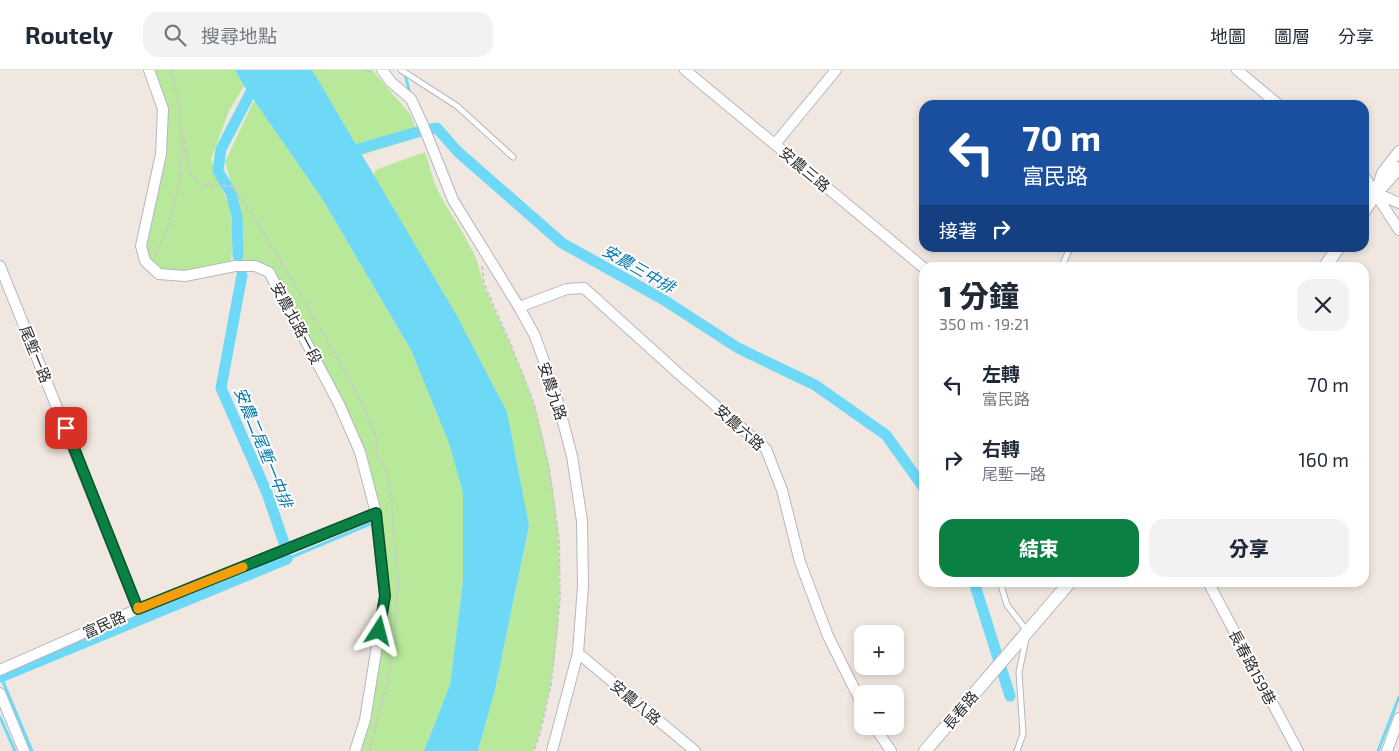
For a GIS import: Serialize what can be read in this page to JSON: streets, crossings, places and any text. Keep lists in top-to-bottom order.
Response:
{
  "streets": {
    "street": [
      "安農三路",
      "安農北路一段",
      "尾塹一路",
      "安農九路",
      "安農六路",
      "富民路",
      "長春路159巷",
      "安農八路",
      "長春路"
    ]
  },
  "crossings": [
    ["安農北路一段", "富民路"],
    ["尾塹一路", "富民路"],
    ["安農九路", "安農六路"],
    ["安農九路", "安農八路"]
  ],
  "water": ["安農三中排", "安農二尾塹一中排"],
  "page": {
    "header": "Routely",
    "search": "搜尋地點",
    "nav": ["地圖", "圖層", "分享"],
    "turn": ["70 m", "富民路"],
    "then": "接著",
    "heading": ["1 分鐘", "350 m · 19:21"],
    "list": [
      {
        "name": "左轉",
        "note": "富民路",
        "value": "70 m"
      },
      {
        "name": "右轉",
        "note": "尾塹一路",
        "value": "160 m"
      }
    ],
    "buttons": ["結束", "分享"],
    "map_buttons": ["+", "−"]
  }
}
